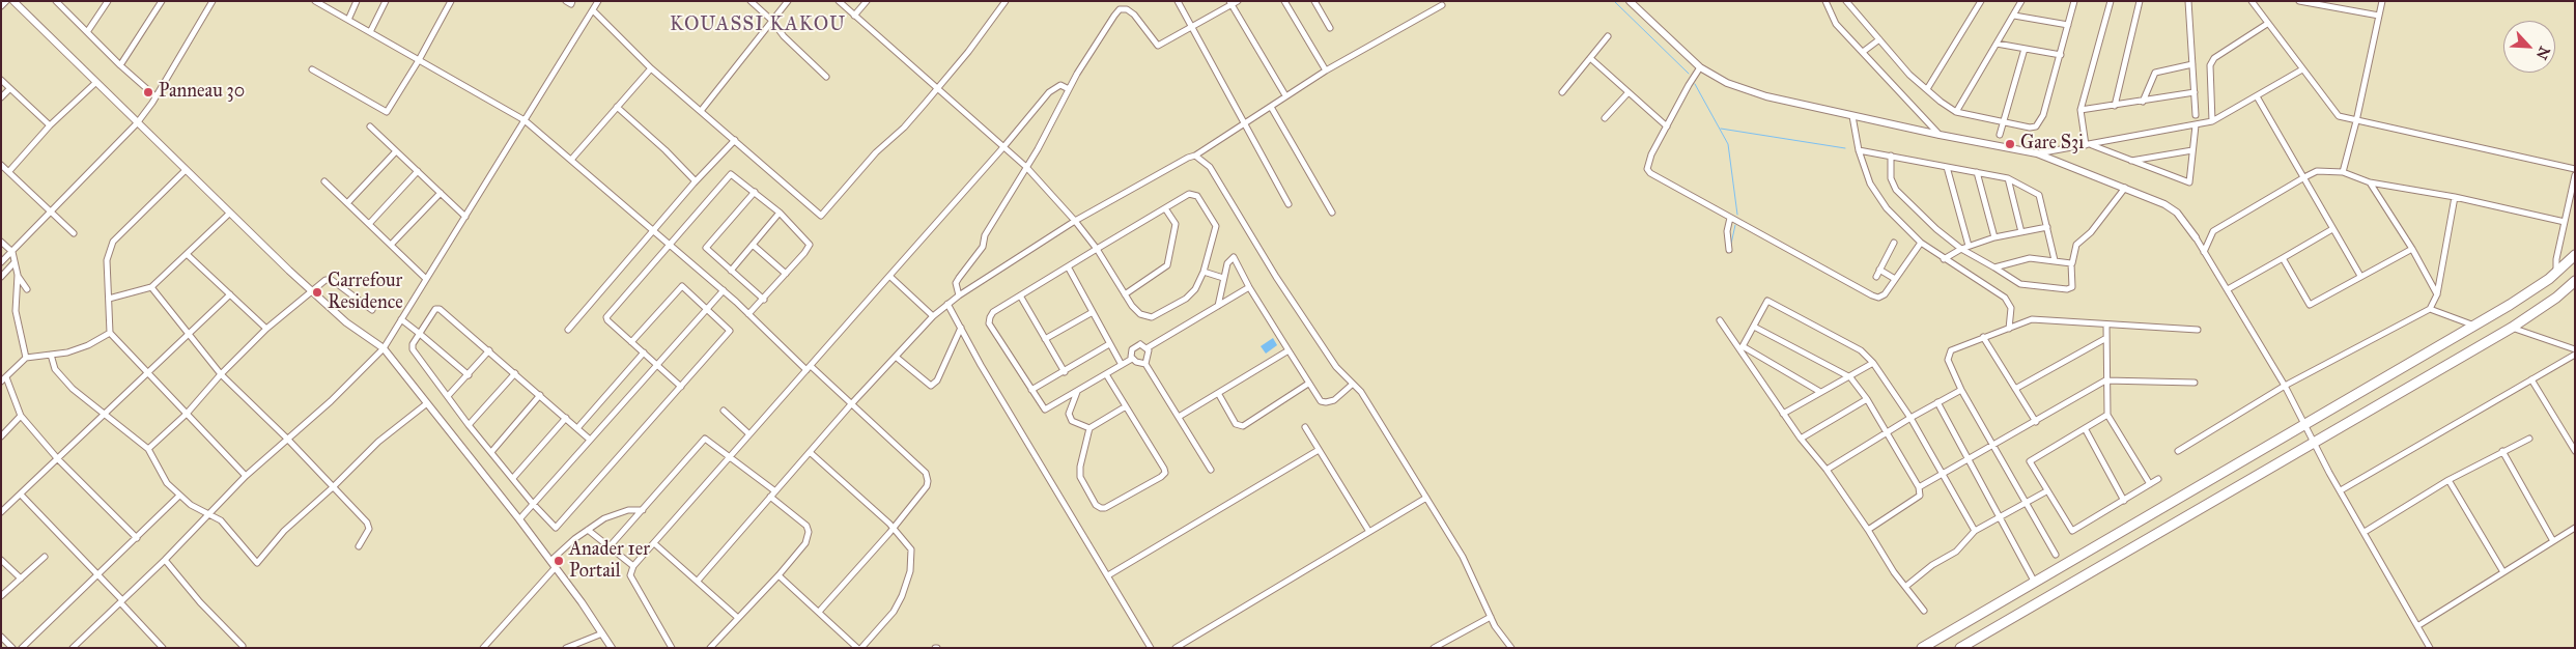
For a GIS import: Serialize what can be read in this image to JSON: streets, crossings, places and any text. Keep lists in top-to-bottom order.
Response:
{
  "districts": ["KOUASSI KAKOU"],
  "places": [
    "Panneau 30",
    "Gare S3i",
    "Carrefour Residence",
    "Anader 1er Portail"
  ],
  "north": "bottom right"
}
